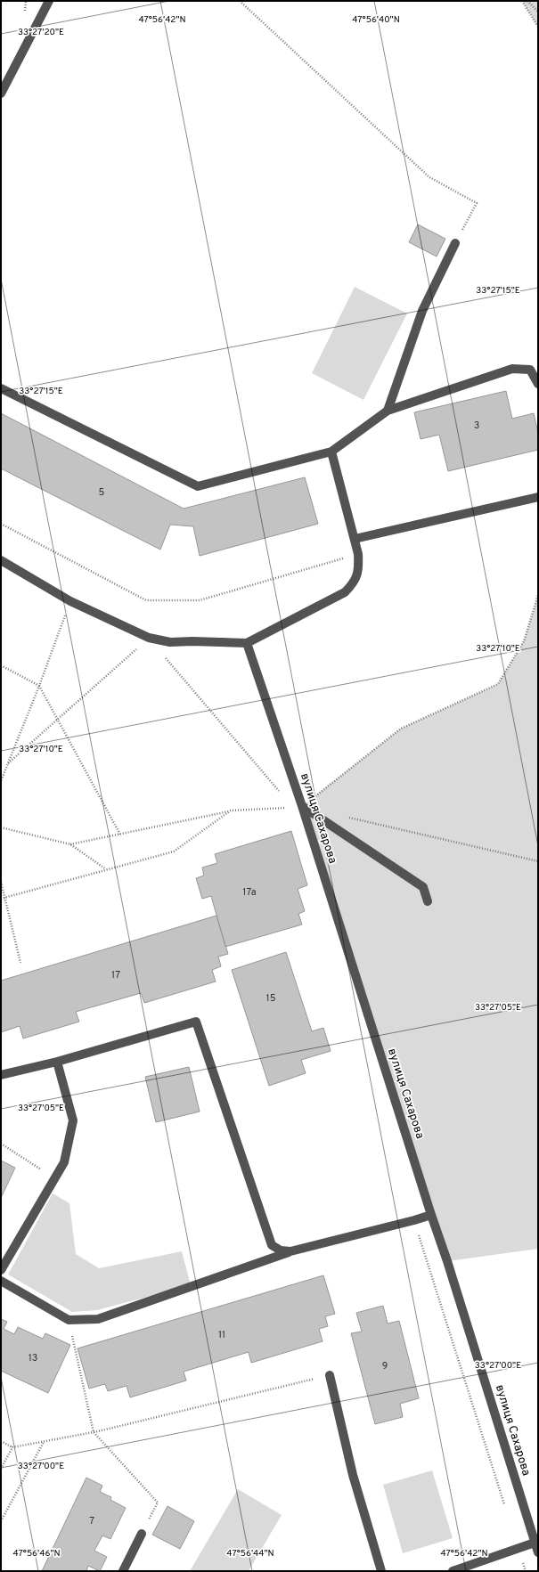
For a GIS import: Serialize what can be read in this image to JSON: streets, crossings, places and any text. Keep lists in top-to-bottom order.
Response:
{
  "streets": {
    "street": ["вулиця Сахарова"]
  },
  "house_numbers": [
    "3",
    "5",
    "17а",
    "17",
    "15",
    "11",
    "13",
    "9",
    "7"
  ],
  "coordinates": [
    "47°56'42\"N",
    "47°56'40\"N",
    "33°27'20\"E",
    "33°27'15\"E",
    "33°27'10\"E",
    "33°27'05\"E",
    "33°27'00\"E",
    "47°56'46\"N",
    "47°56'44\"N"
  ]
}
